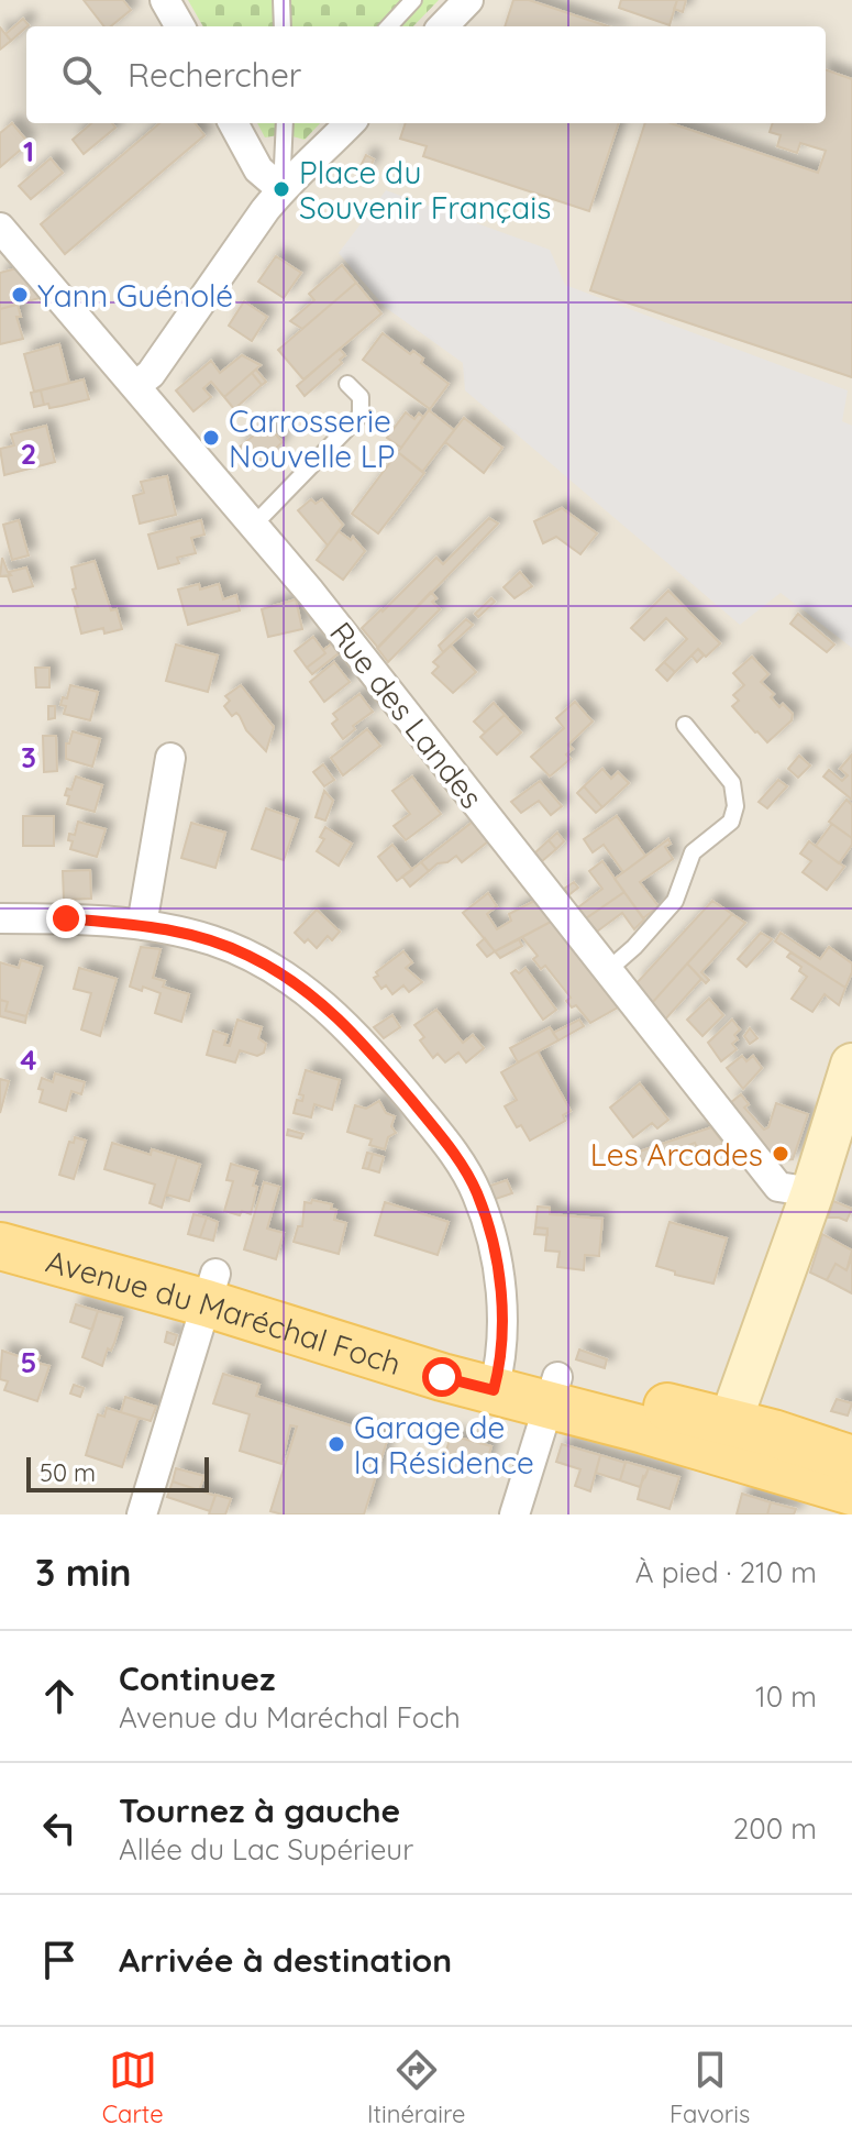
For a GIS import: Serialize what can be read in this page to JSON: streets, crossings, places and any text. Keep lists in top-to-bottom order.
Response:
{
  "streets": {
    "main road": ["Avenue du Maréchal Foch"],
    "street": ["Rue des Landes"]
  },
  "places": [
    "Place du Souvenir Français",
    "Yann Guénolé",
    "Carrosserie Nouvelle LP",
    "Les Arcades",
    "Garage de la Résidence"
  ],
  "scale_bar": "50 m",
  "page": {
    "search": "Rechercher",
    "scale": "50 m",
    "heading": ["3 min", "À pied · 210 m"],
    "list": [
      ["Continuez", "Avenue du Maréchal Foch", "10 m"],
      ["Tournez à gauche", "Allée du Lac Supérieur", "200 m"],
      "Arrivée à destination"
    ],
    "nav": ["Carte", "Itinéraire", "Favoris"]
  },
  "grid": {
    "rows": [
      "1",
      "2",
      "3",
      "4",
      "5"
    ]
  }
}
